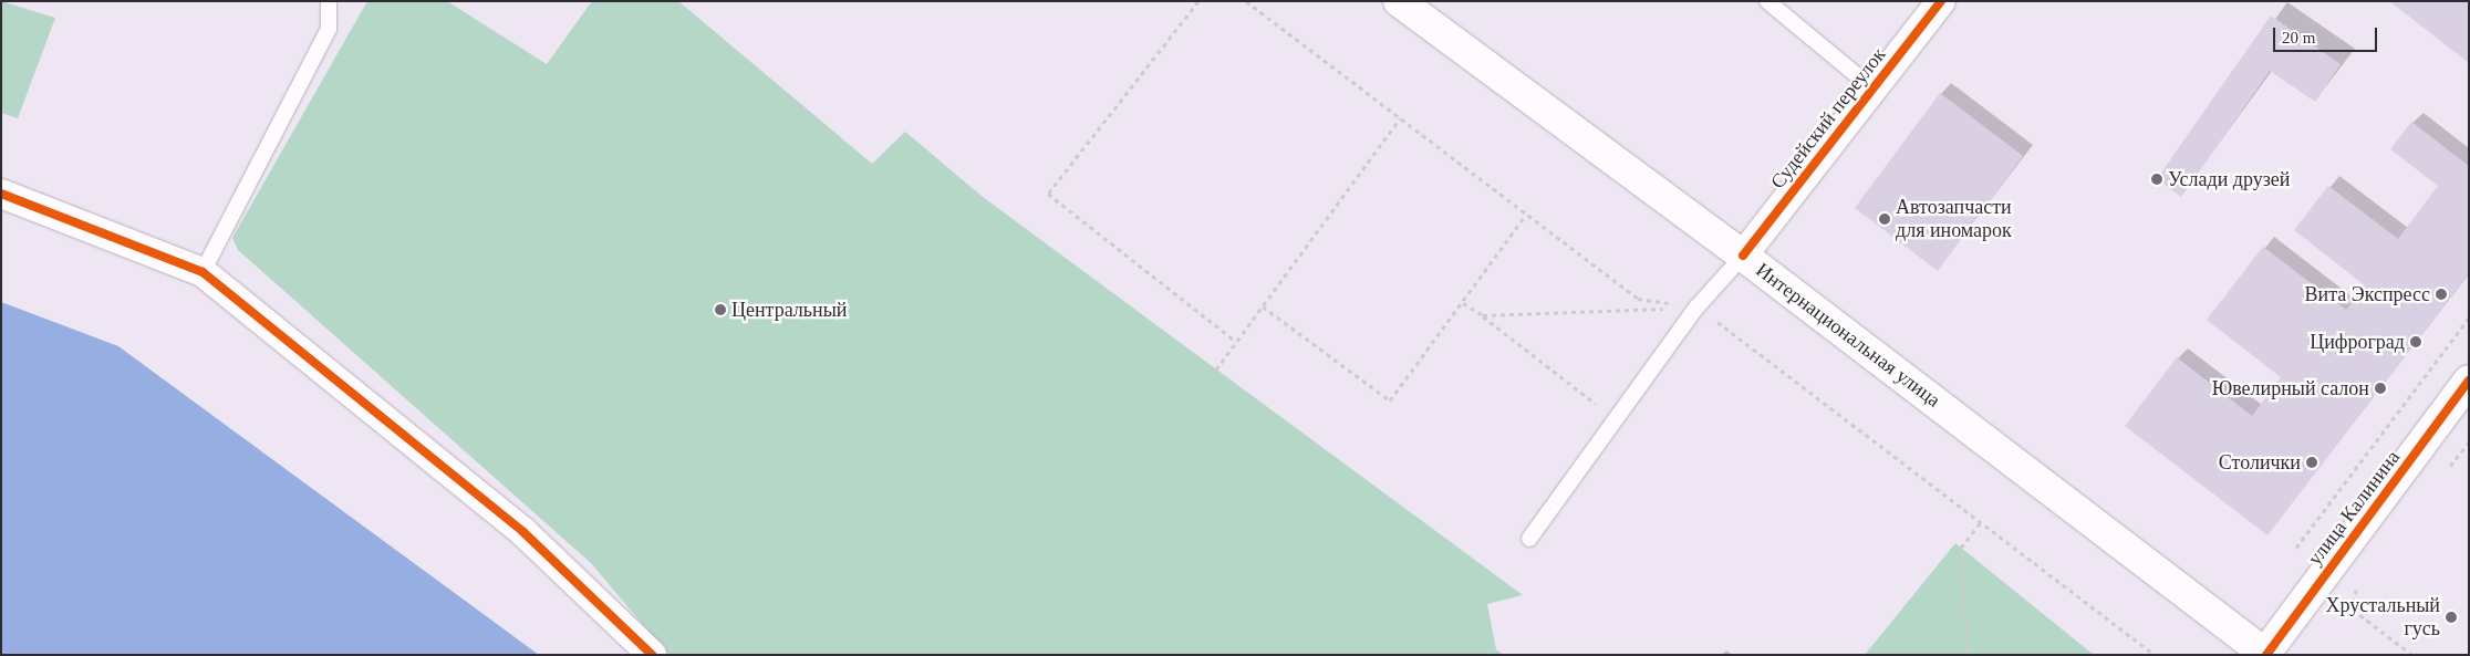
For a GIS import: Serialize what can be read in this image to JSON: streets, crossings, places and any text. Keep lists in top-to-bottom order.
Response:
{
  "streets": {
    "main road": ["Интернациональная улица", "улица Калинина"],
    "street": ["Судейский переулок"]
  },
  "crossings": [
    ["Судейский переулок", "Интернациональная улица"],
    ["Интернациональная улица", "улица Калинина"]
  ],
  "places": [
    "Услади друзей",
    "Автозапчасти для иномарок",
    "Вита Экспресс",
    "Центральный",
    "Цифроград",
    "Ювелирный салон",
    "Столички",
    "Хрустальный гусь"
  ],
  "scale_bar": "20 m"
}
